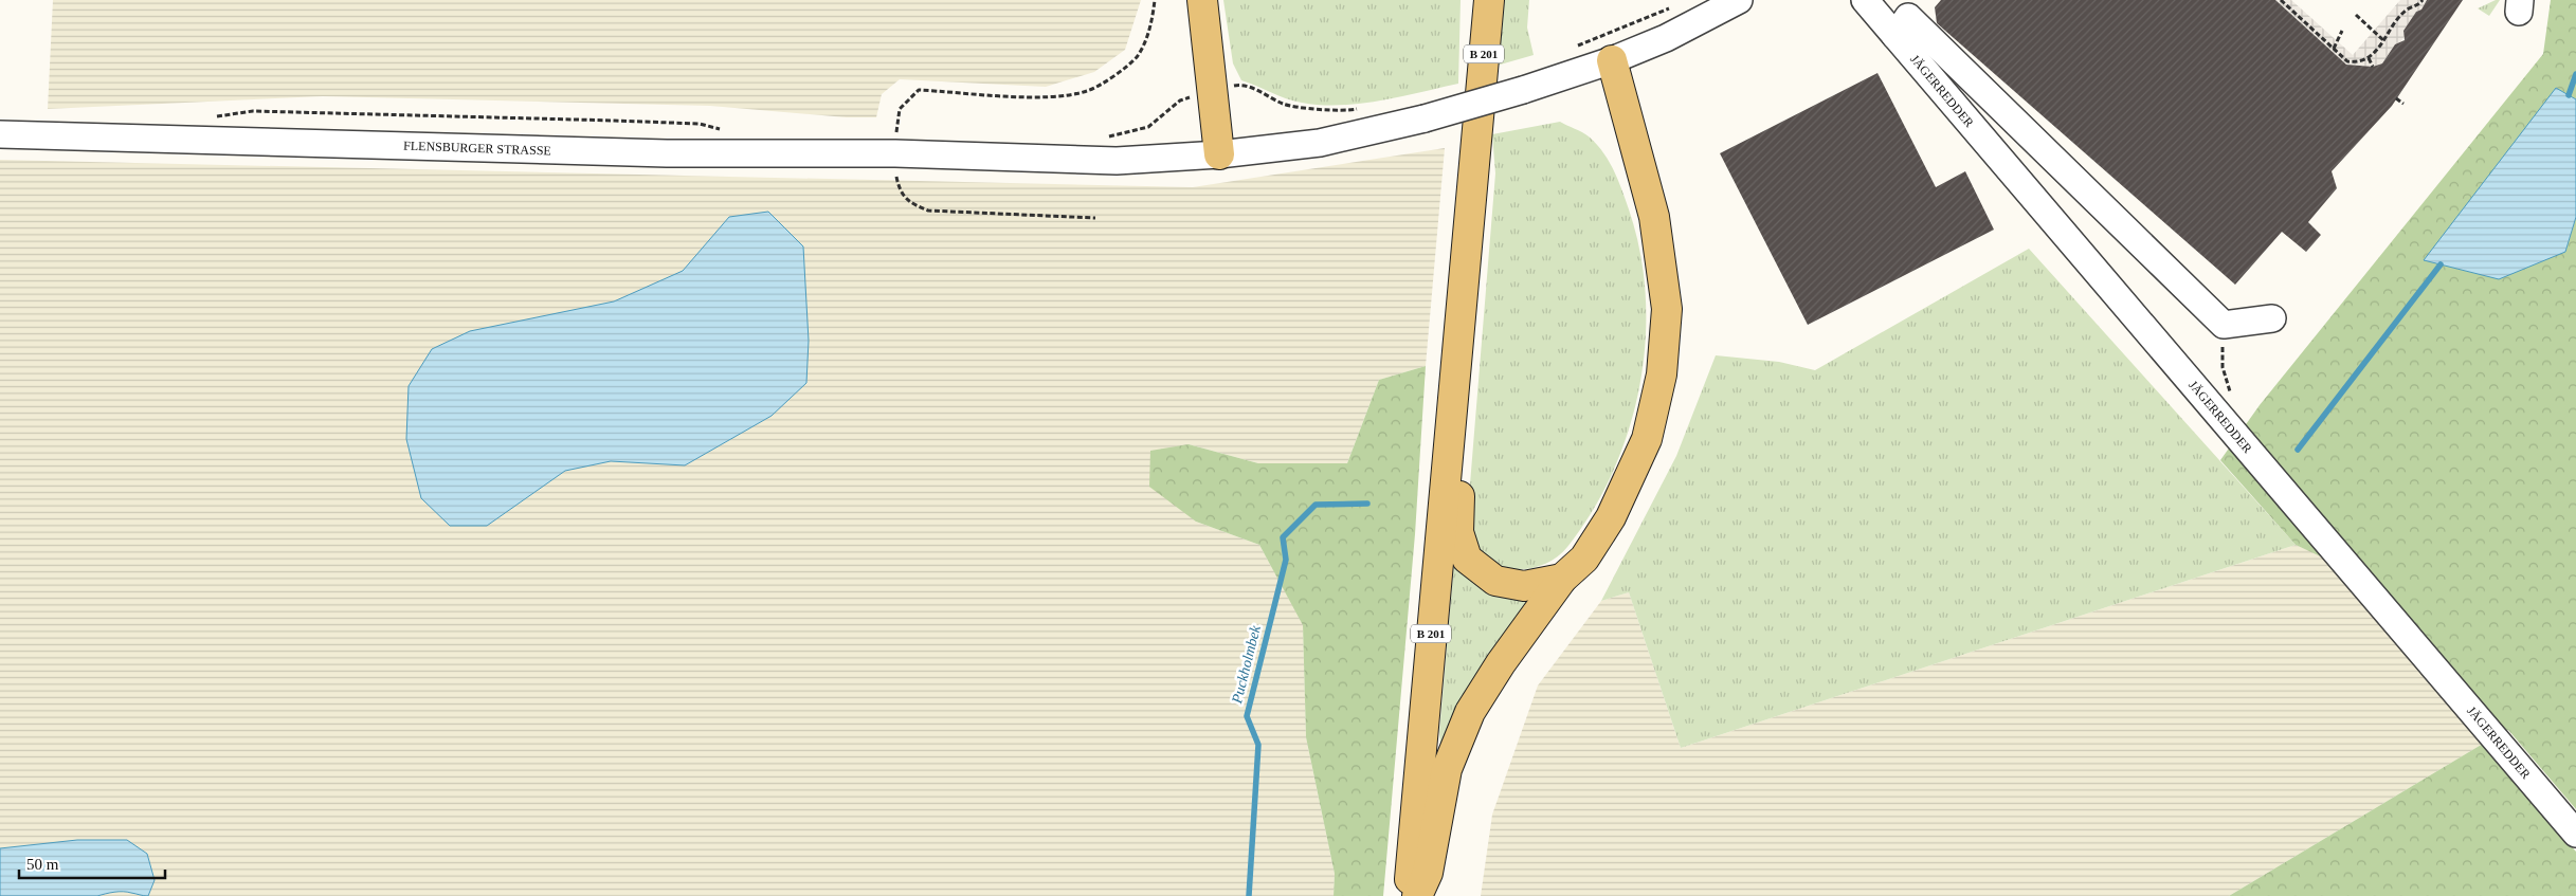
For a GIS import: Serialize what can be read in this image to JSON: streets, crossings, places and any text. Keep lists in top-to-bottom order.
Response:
{
  "streets": {
    "main road": ["B 201"],
    "street": ["JÄGERREDDER", "FLENSBURGER STRASSE"]
  },
  "water": ["Puckholmbek"],
  "scale_bar": "50 m"
}
